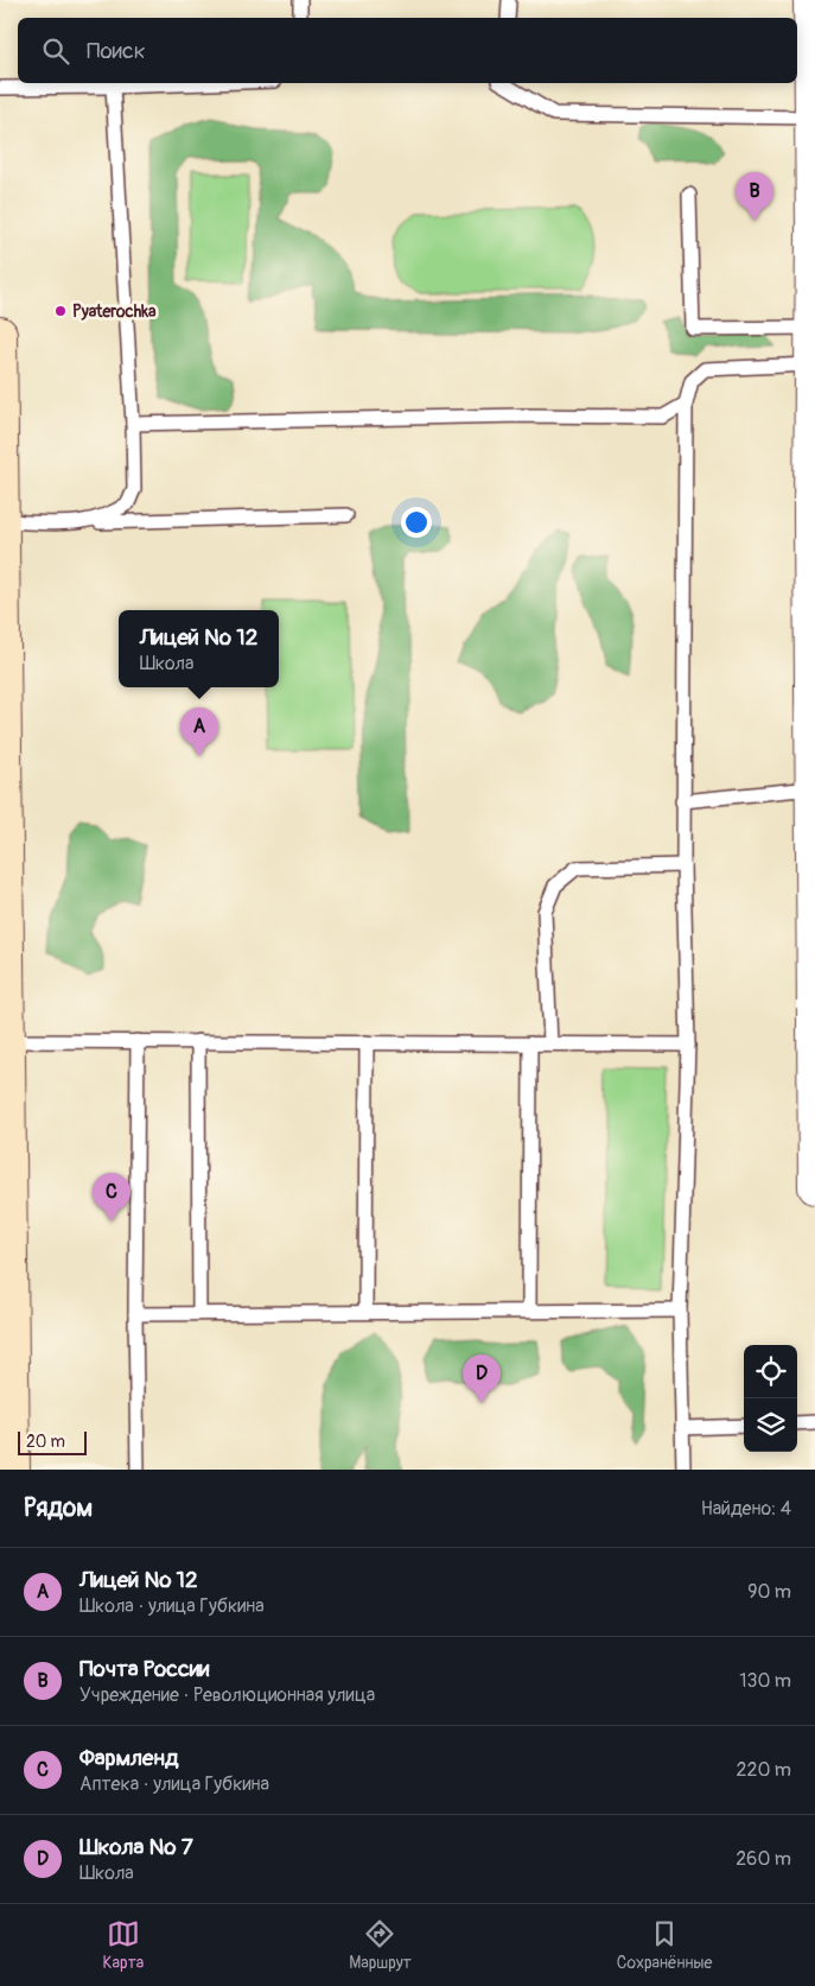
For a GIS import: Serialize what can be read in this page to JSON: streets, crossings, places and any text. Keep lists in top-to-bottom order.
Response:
{
  "places": ["Pyaterochka"],
  "scale_bar": "20 m",
  "page": {
    "search": "Поиск",
    "pins": [
      "B",
      "A",
      "C",
      "D"
    ],
    "popup": ["Лицей № 12", "Школа"],
    "scale": "20 m",
    "heading": ["Рядом", "Найдено: 4"],
    "list": [
      {
        "mark": "A",
        "name": "Лицей № 12",
        "note": "Школа · улица Губкина",
        "value": "90 m"
      },
      {
        "mark": "B",
        "name": "Почта России",
        "note": "Учреждение · Революционная улица",
        "value": "130 m"
      },
      {
        "mark": "C",
        "name": "Фармленд",
        "note": "Аптека · улица Губкина",
        "value": "220 m"
      },
      {
        "mark": "D",
        "name": "Школа № 7",
        "note": "Школа",
        "value": "260 m"
      }
    ],
    "nav": ["Карта", "Маршрут", "Сохранённые"]
  }
}
